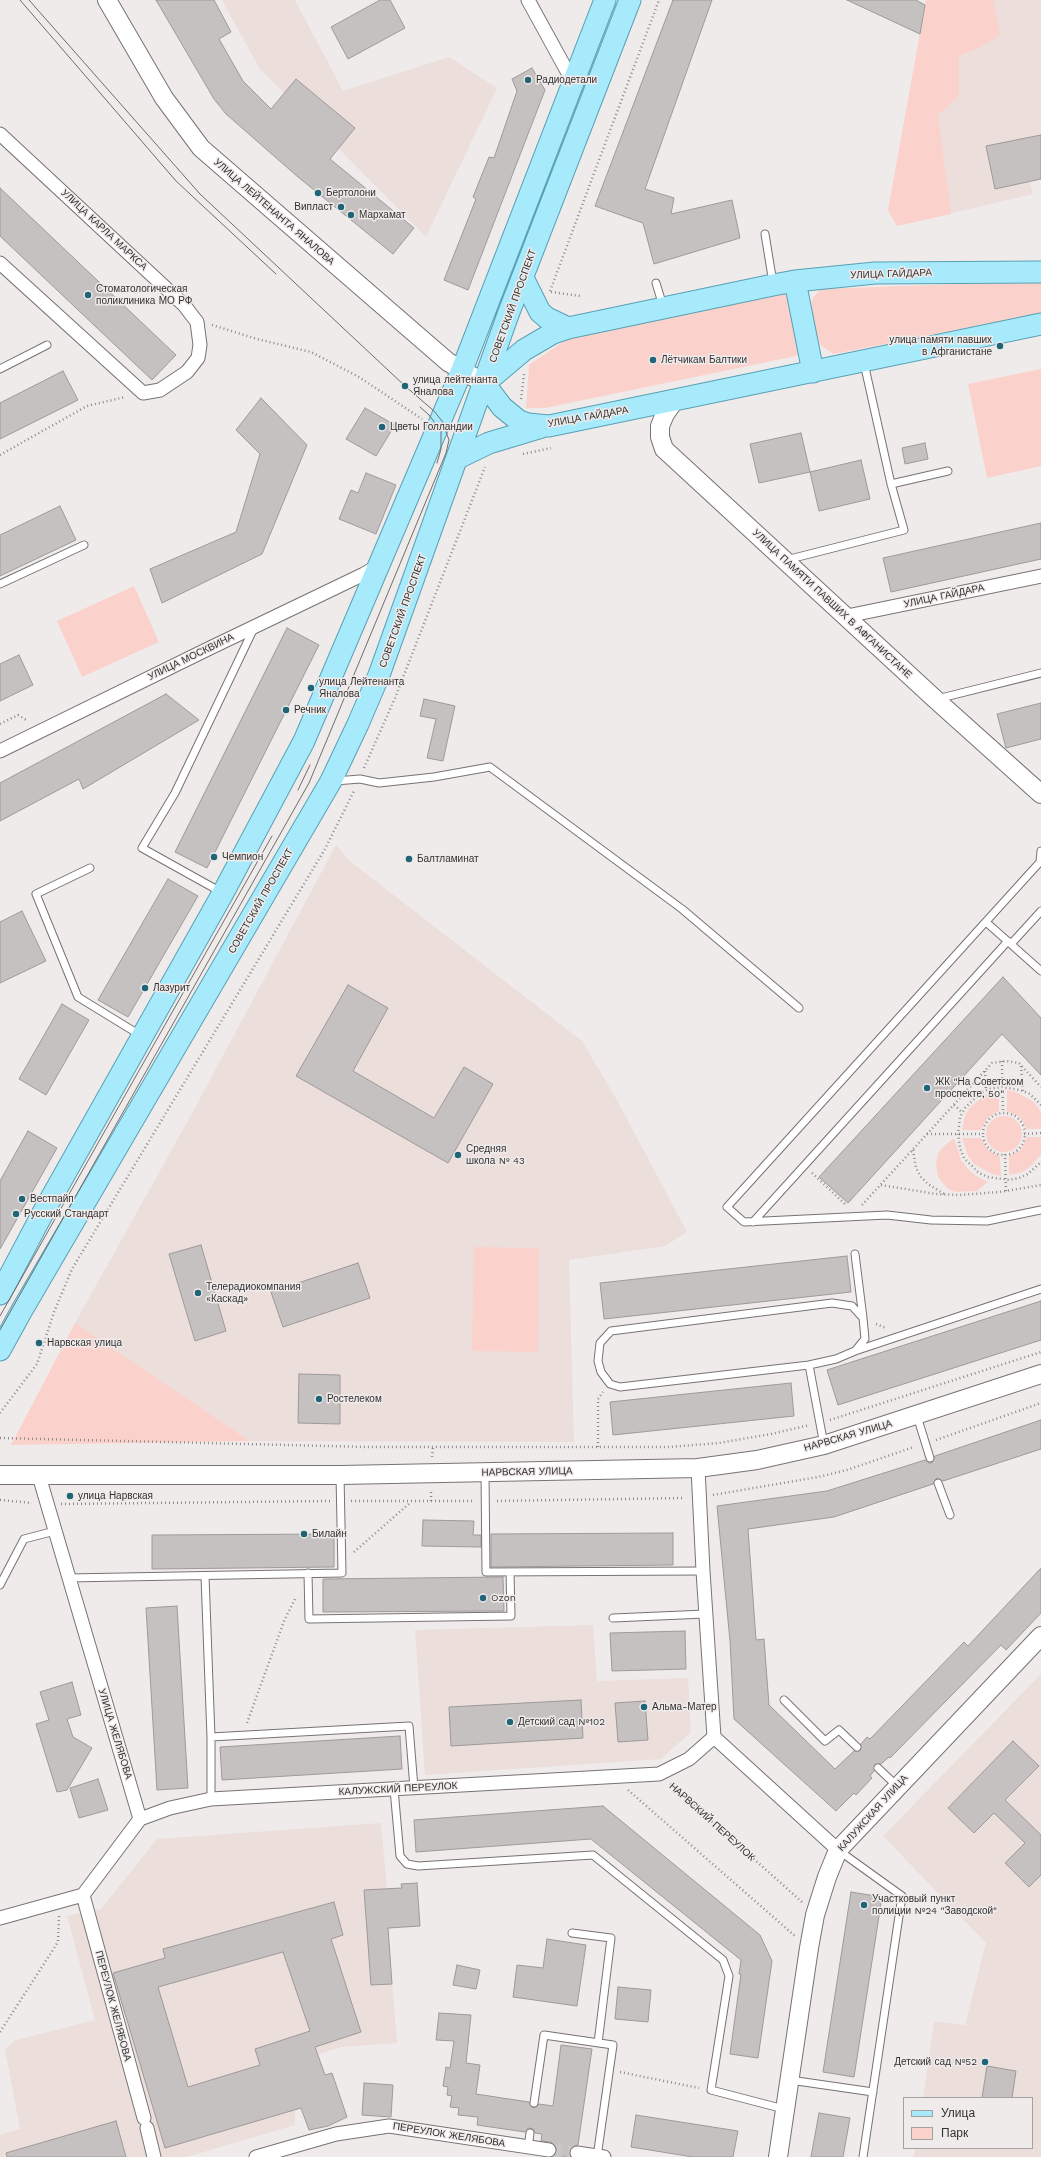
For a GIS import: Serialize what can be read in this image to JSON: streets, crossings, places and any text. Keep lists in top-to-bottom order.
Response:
{
  "streets": {
    "main road": [
      "УЛИЦА ЛЕЙТЕНАНТА ЯНАЛОВА",
      "УЛИЦА ГАЙДАРА",
      "СОВЕТСКИЙ ПРОСПЕКТ",
      "УЛИЦА ПАМЯТИ ПАВШИХ В АФГАНИСТАНЕ",
      "НАРВСКАЯ УЛИЦА",
      "КАЛУЖСКАЯ УЛИЦА"
    ],
    "street": [
      "УЛИЦА КАРЛА МАРКСА",
      "УЛИЦА МОСКВИНА",
      "УЛИЦА ЖЕЛЯБОВА",
      "КАЛУЖСКИЙ ПЕРЕУЛОК",
      "НАРВСКИЙ ПЕРЕУЛОК",
      "ПЕРЕУЛОК ЖЕЛЯБОВА"
    ]
  },
  "crossings": [
    ["УЛИЦА ЛЕЙТЕНАНТА ЯНАЛОВА", "УЛИЦА ГАЙДАРА"],
    ["УЛИЦА ЛЕЙТЕНАНТА ЯНАЛОВА", "СОВЕТСКИЙ ПРОСПЕКТ"],
    ["УЛИЦА ГАЙДАРА", "СОВЕТСКИЙ ПРОСПЕКТ"],
    ["УЛИЦА ГАЙДАРА", "УЛИЦА ПАМЯТИ ПАВШИХ В АФГАНИСТАНЕ"],
    ["НАРВСКАЯ УЛИЦА", "УЛИЦА ЖЕЛЯБОВА"],
    ["УЛИЦА ЖЕЛЯБОВА", "КАЛУЖСКИЙ ПЕРЕУЛОК"],
    ["КАЛУЖСКИЙ ПЕРЕУЛОК", "НАРВСКИЙ ПЕРЕУЛОК"],
    ["КАЛУЖСКАЯ УЛИЦА", "НАРВСКИЙ ПЕРЕУЛОК"]
  ],
  "places": [
    "Радиодетали",
    "Бертолони",
    "Випласт",
    "Мархамат",
    "Стоматологическая поликлиника МО РФ",
    "улица памяти павших в Афганистане",
    "Лётчикам Балтики",
    "улица лейтенанта Яналова",
    "Цветы Голландии",
    "улица Лейтенанта Яналова",
    "Речник",
    "Чемпион",
    "Балтламинат",
    "Лазурит",
    "ЖК \"На Советском проспекте, 50\"",
    "Средняя школа № 43",
    "Вестпайп",
    "Русский Стандарт",
    "Телерадиокомпания «Каскад»",
    "Нарвская улица",
    "Ростелеком",
    "улица Нарвская",
    "Билайн",
    "Ozon",
    "Альма-Матер",
    "Детский сад №102",
    "Участковый пункт полиции №24 \"Заводской\"",
    "Детский сад №52"
  ],
  "legend": ["Улица", "Парк"]
}
